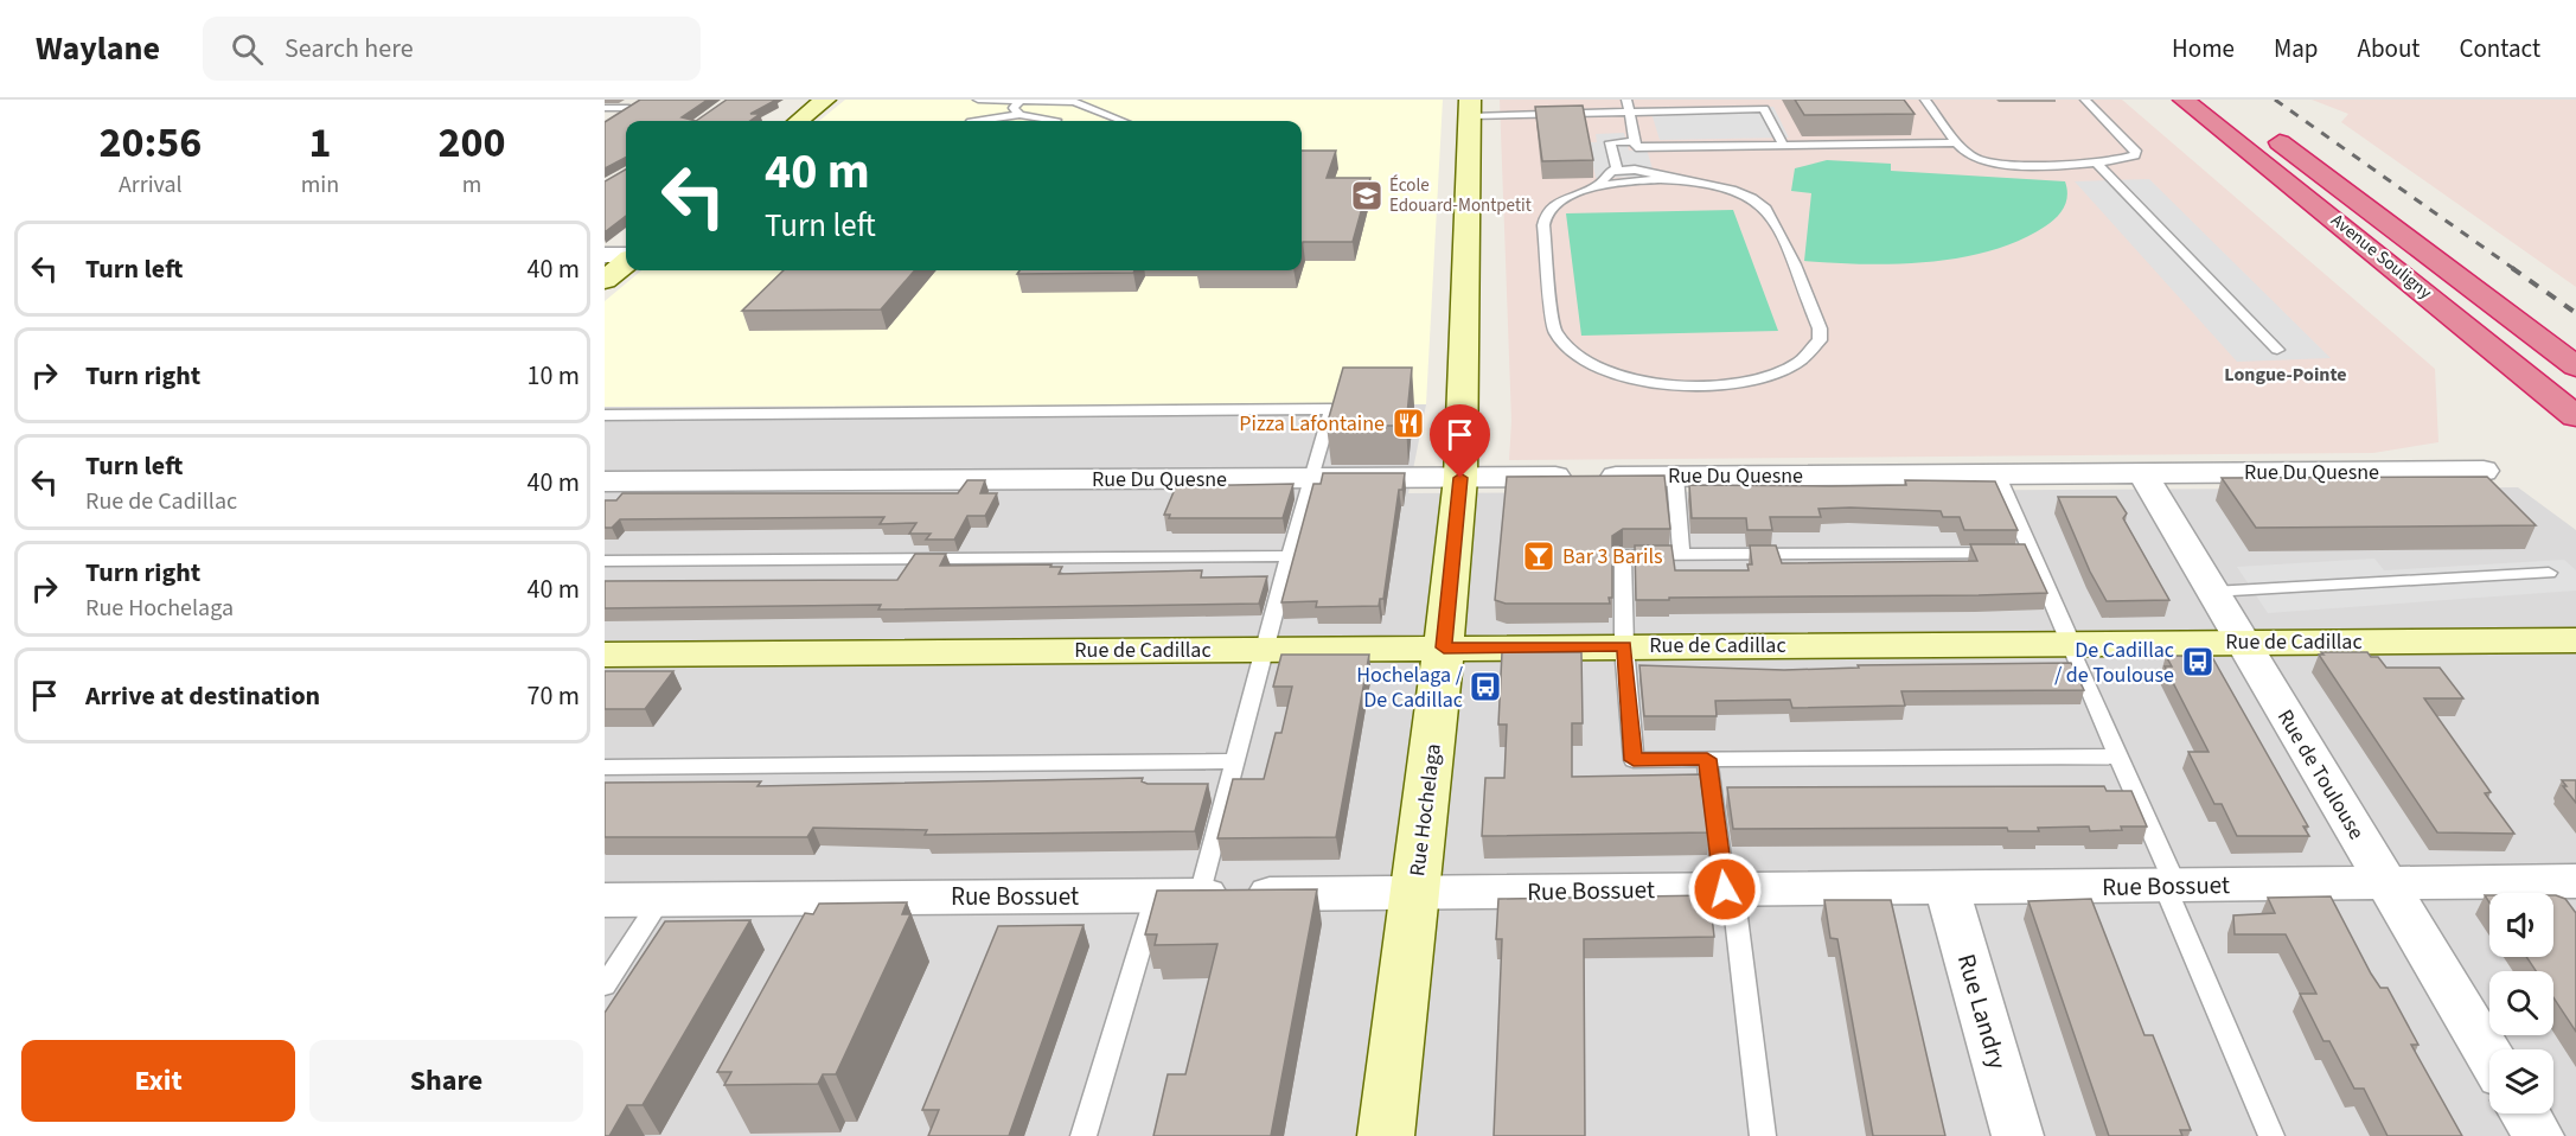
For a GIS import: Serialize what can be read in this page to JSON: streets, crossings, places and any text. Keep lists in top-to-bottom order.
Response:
{
  "streets": {
    "highway": ["Avenue Souligny"],
    "main road": ["Rue de Cadillac", "Rue Hochelaga"],
    "street": [
      "Rue Du Quesne",
      "Rue de Toulouse",
      "Rue Bossuet",
      "Rue Landry"
    ]
  },
  "crossings": [
    ["Rue Du Quesne", "Rue de Toulouse"],
    ["Rue Du Quesne", "Rue Hochelaga"],
    ["Rue de Cadillac", "Rue de Toulouse"],
    ["Rue de Cadillac", "Rue Hochelaga"],
    ["Rue de Toulouse", "Rue Bossuet"],
    ["Rue Hochelaga", "Rue Bossuet"],
    ["Rue Bossuet", "Rue Landry"]
  ],
  "districts": ["Longue-Pointe"],
  "places": {
    "school or university": ["École Edouard-Montpetit"],
    "restaurant": ["Pizza Lafontaine"],
    "bar": ["Bar 3 Barils"],
    "bus stop": ["De Cadillac / de Toulouse", "Hochelaga / De Cadillac"]
  },
  "page": {
    "header": "Waylane",
    "search": "Search here",
    "nav": [
      "Home",
      "Map",
      "About",
      "Contact"
    ],
    "eta": [
      "20:56",
      "Arrival",
      "1",
      "min",
      "200",
      "m"
    ],
    "turn": ["40 m", "Turn left"],
    "list": [
      {
        "name": "Turn left",
        "value": "40 m"
      },
      {
        "name": "Turn right",
        "value": "10 m"
      },
      {
        "name": "Turn left",
        "note": "Rue de Cadillac",
        "value": "40 m"
      },
      {
        "name": "Turn right",
        "note": "Rue Hochelaga",
        "value": "40 m"
      },
      {
        "name": "Arrive at destination",
        "value": "70 m"
      }
    ],
    "buttons": ["Exit", "Share"]
  }
}
